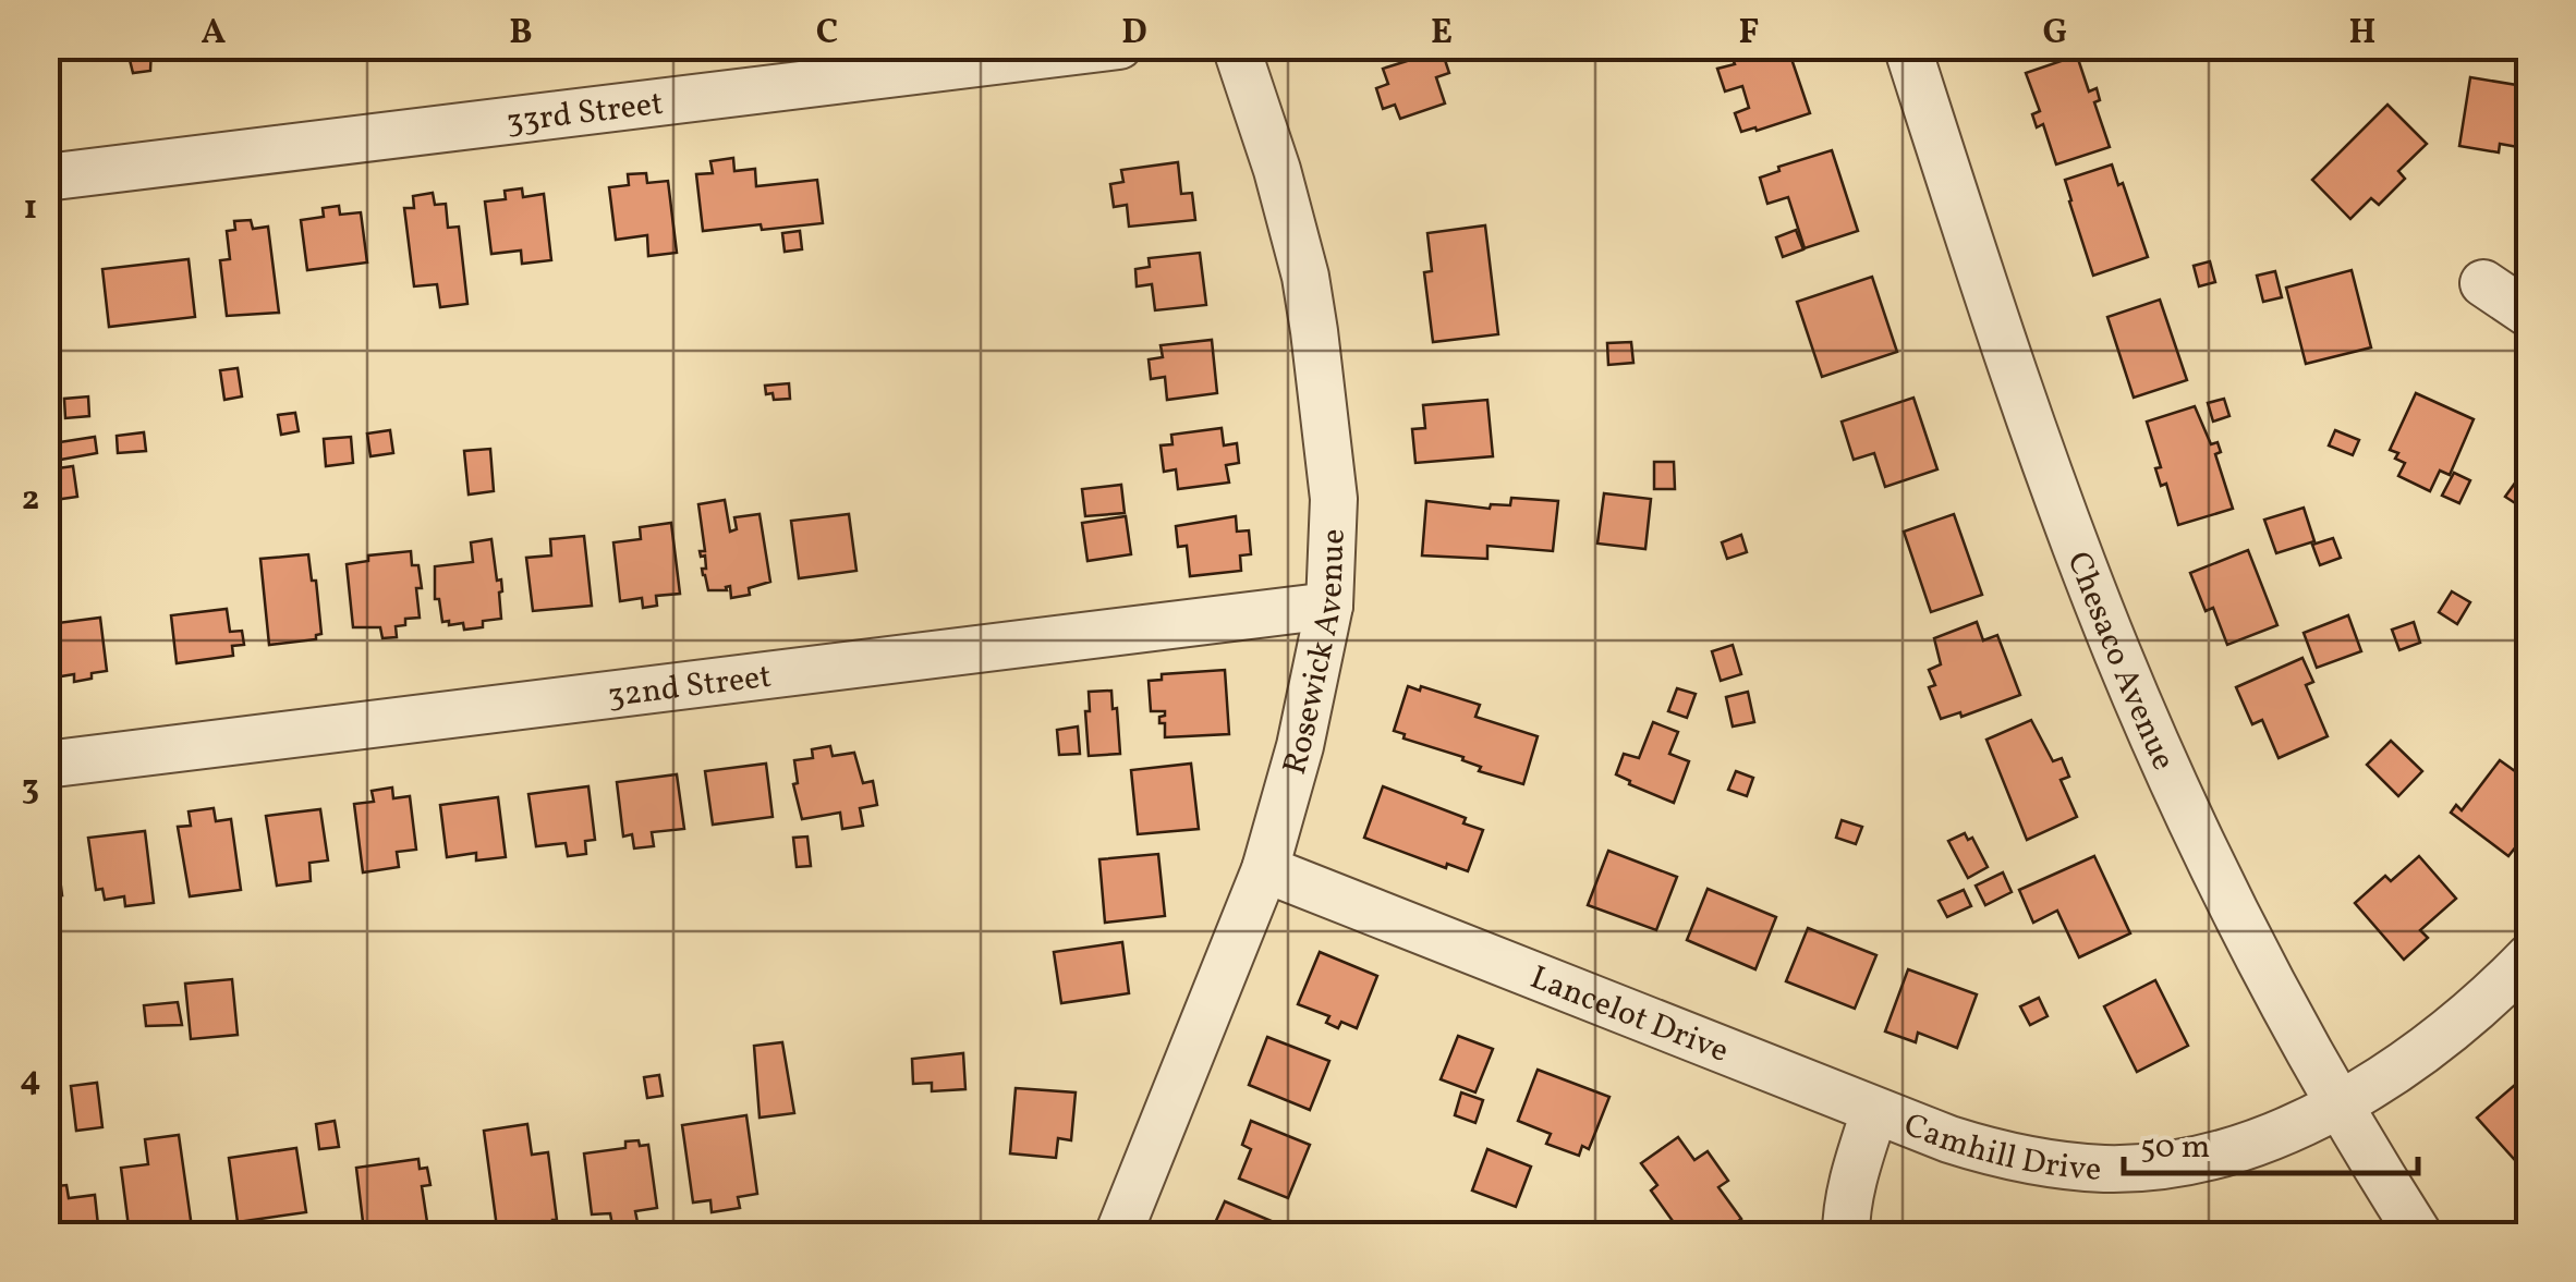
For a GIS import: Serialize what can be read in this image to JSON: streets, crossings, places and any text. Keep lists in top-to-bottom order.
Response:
{
  "streets": {
    "street": [
      "33rd Street",
      "Rosewick Avenue",
      "Chesaco Avenue",
      "32nd Street",
      "Lancelot Drive",
      "Camhill Drive"
    ]
  },
  "crossings": [
    ["Rosewick Avenue", "32nd Street"],
    ["Rosewick Avenue", "Lancelot Drive"],
    ["Chesaco Avenue", "Camhill Drive"],
    ["Lancelot Drive", "Camhill Drive"]
  ],
  "scale_bar": "50 m",
  "grid": {
    "columns": [
      "A",
      "B",
      "C",
      "D",
      "E",
      "F",
      "G",
      "H"
    ],
    "rows": [
      "1",
      "2",
      "3",
      "4"
    ]
  }
}
